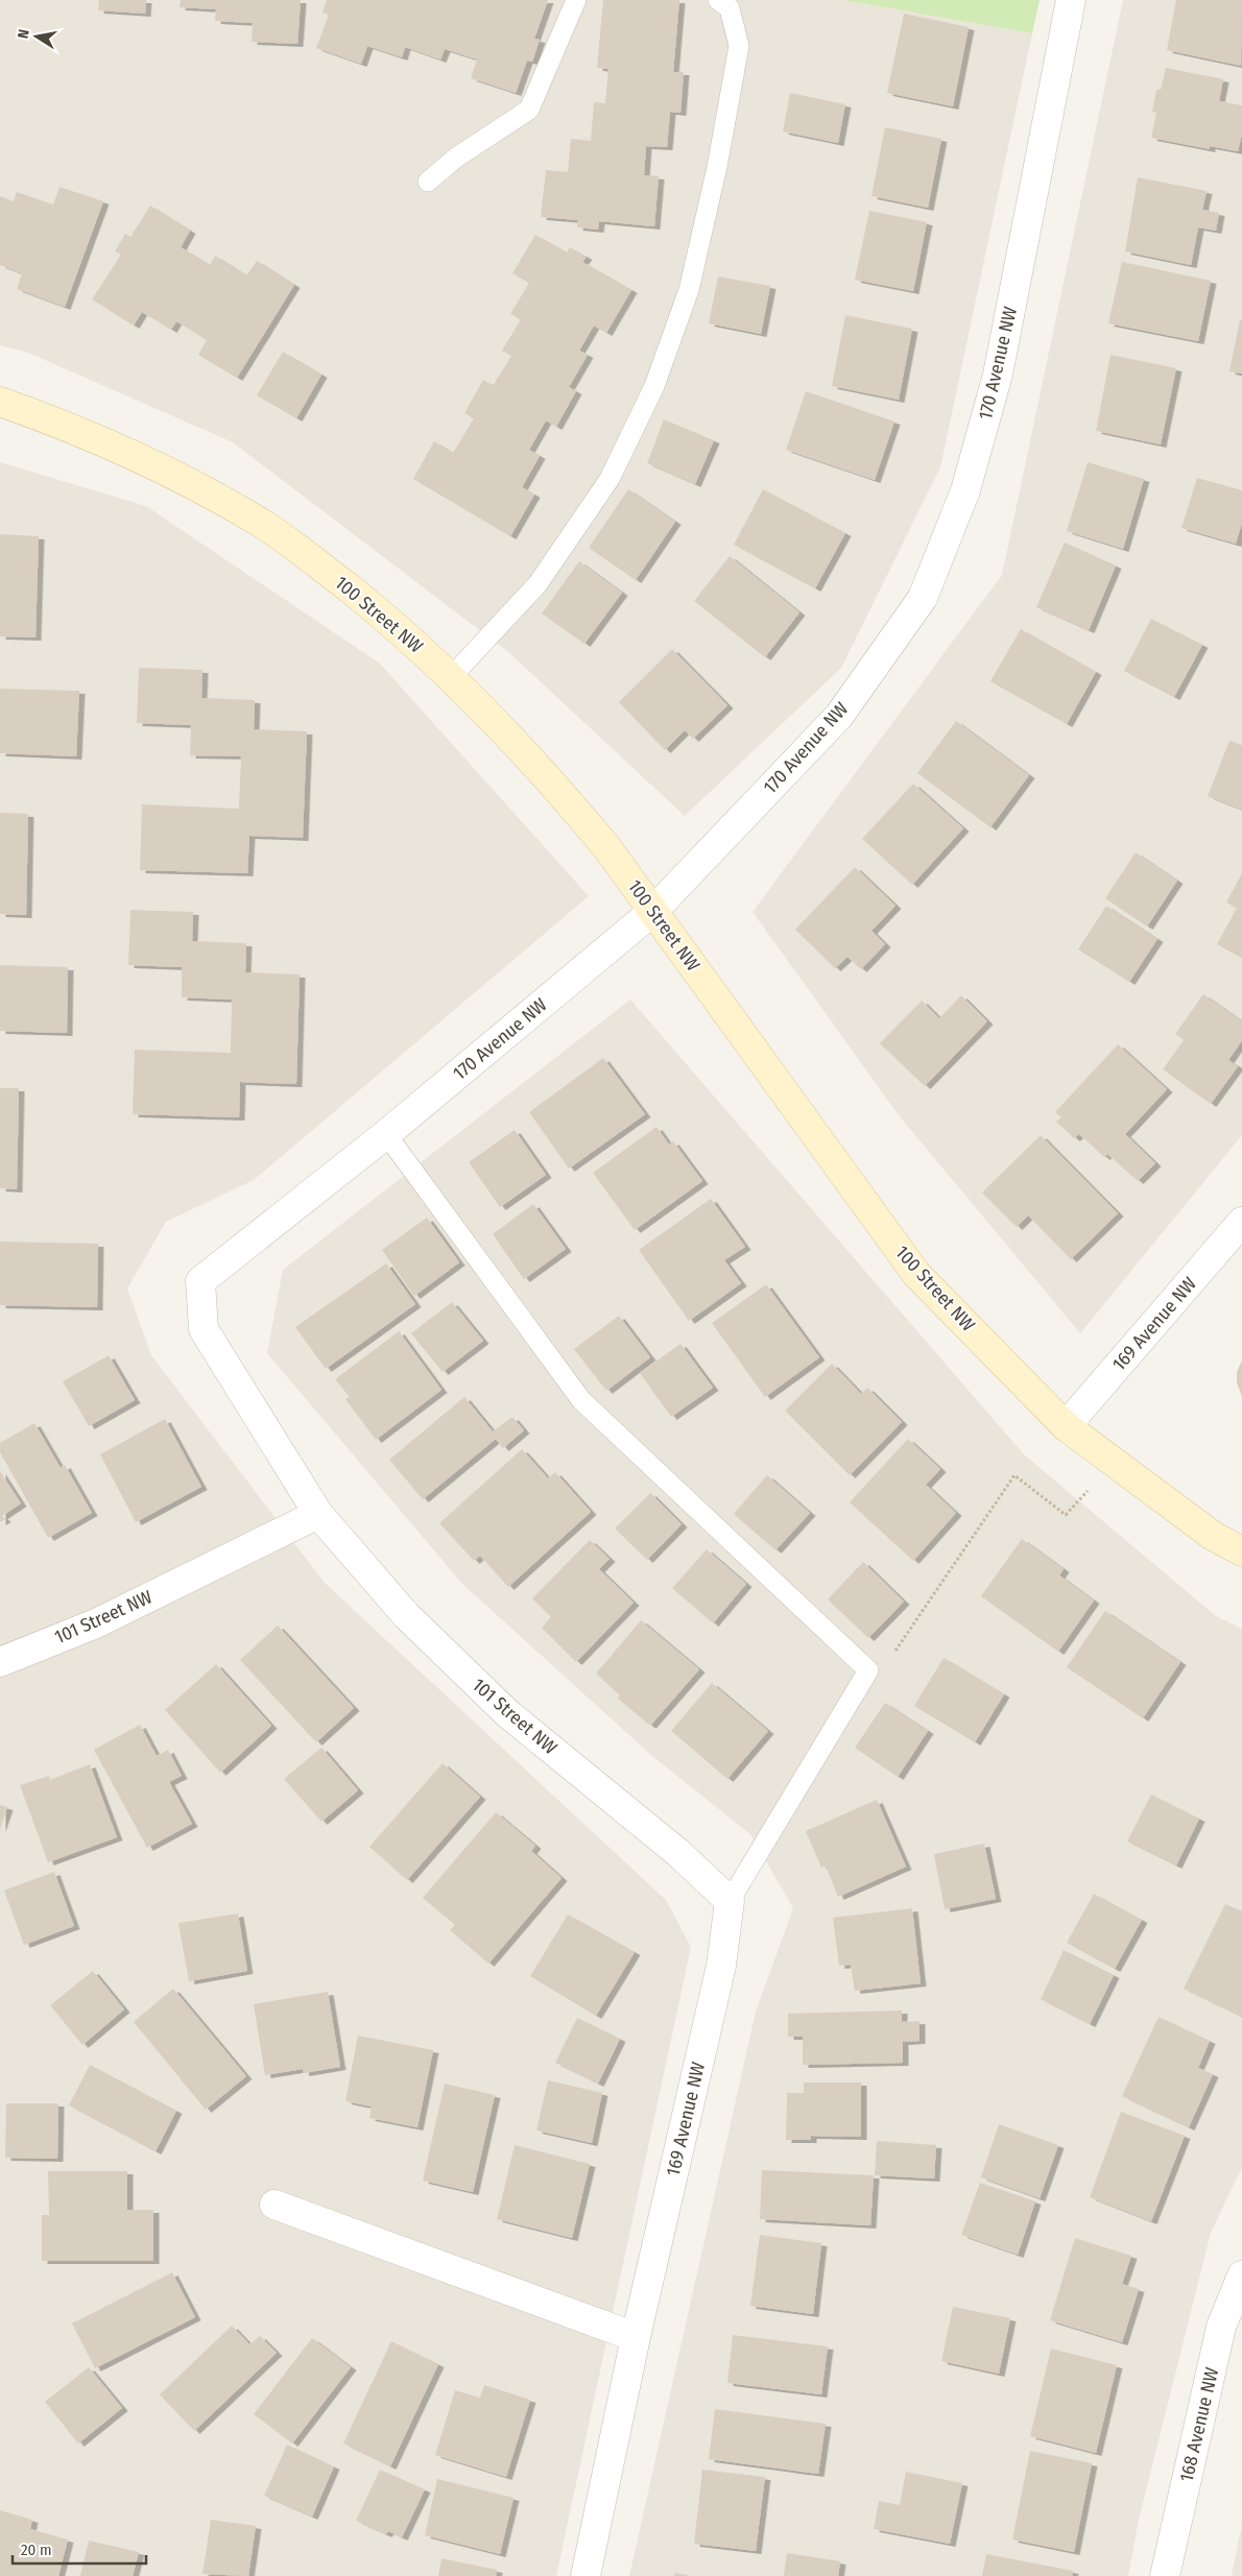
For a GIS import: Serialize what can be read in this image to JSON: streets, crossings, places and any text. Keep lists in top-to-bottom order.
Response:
{
  "streets": {
    "street": [
      "170 Avenue NW",
      "100 Street NW",
      "169 Avenue NW",
      "101 Street NW",
      "168 Avenue NW"
    ]
  },
  "crossings": [
    ["170 Avenue NW", "100 Street NW"],
    ["170 Avenue NW", "101 Street NW"],
    ["100 Street NW", "169 Avenue NW"],
    ["169 Avenue NW", "101 Street NW"]
  ],
  "scale_bar": "20 m",
  "north": "left"
}
